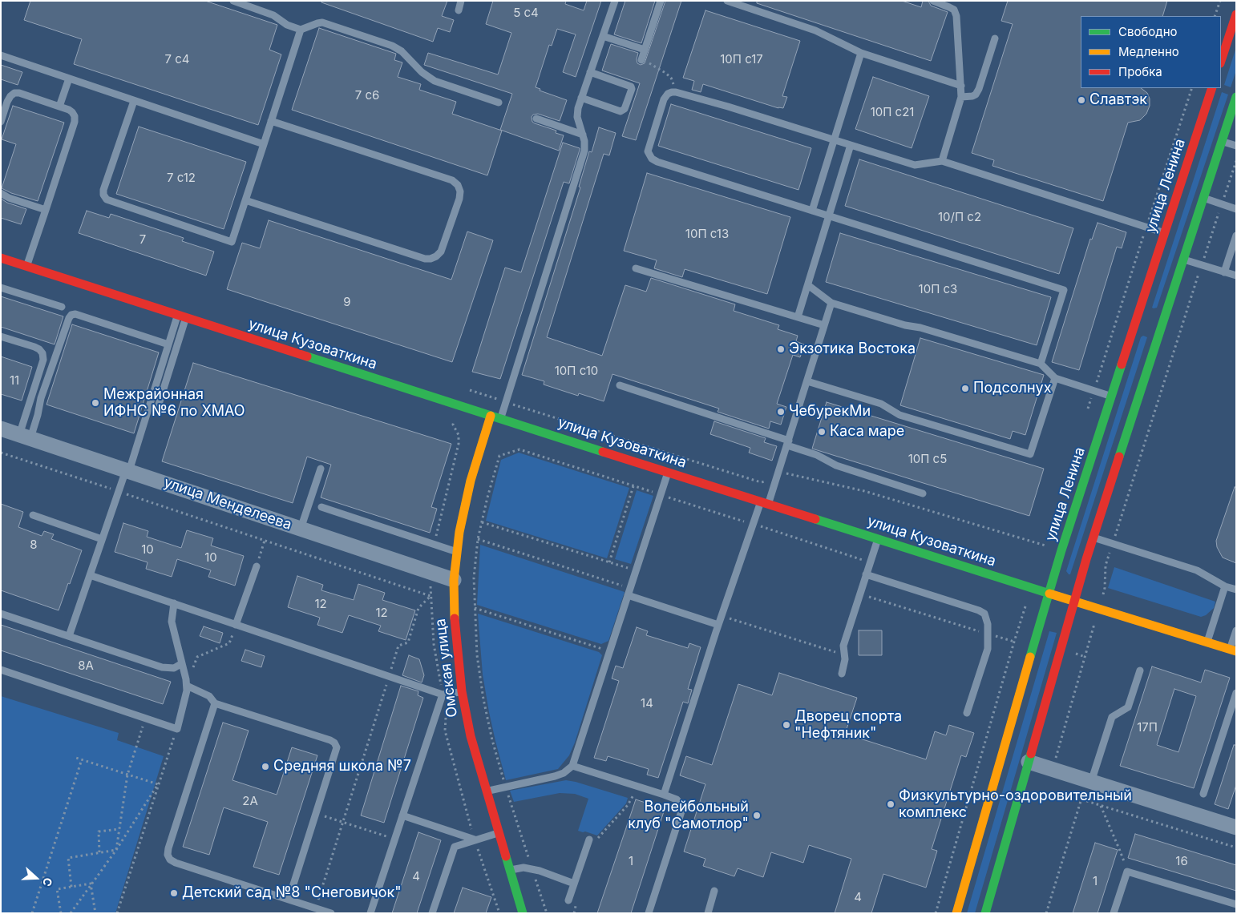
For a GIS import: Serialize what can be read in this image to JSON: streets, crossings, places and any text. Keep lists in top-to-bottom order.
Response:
{
  "streets": {
    "main road": ["улица Ленина", "улица Кузоваткина", "Омская улица"],
    "street": ["улица Менделеева"]
  },
  "crossings": [
    ["улица Ленина", "улица Кузоваткина"],
    ["улица Кузоваткина", "Омская улица"],
    ["улица Менделеева", "Омская улица"]
  ],
  "places": [
    "Славтэк",
    "Экзотика Востока",
    "Подсолнух",
    "Межрайонная ИФНС №6 по ХМАО",
    "ЧебурекМи",
    "Каса маре",
    "Дворец спорта \"Нефтяник\"",
    "Средняя школа №7",
    "Физкультурно-оздоровительный комплекс",
    "Волейбольный клуб \"Самотлор\"",
    "Детский сад №8 \"Снеговичок\""
  ],
  "house_numbers": [
    "5 с4",
    "7 с4",
    "10П с17",
    "7 с6",
    "10П с21",
    "7 с12",
    "10/П с2",
    "10П с13",
    "7",
    "10П с3",
    "9",
    "10П с10",
    "11",
    "10П с5",
    "8",
    "10",
    "10",
    "12",
    "12",
    "8А",
    "14",
    "17П",
    "2А",
    "1",
    "16",
    "4",
    "1",
    "4"
  ],
  "legend": ["Свободно", "Медленно", "Пробка"],
  "north": "right"
}
